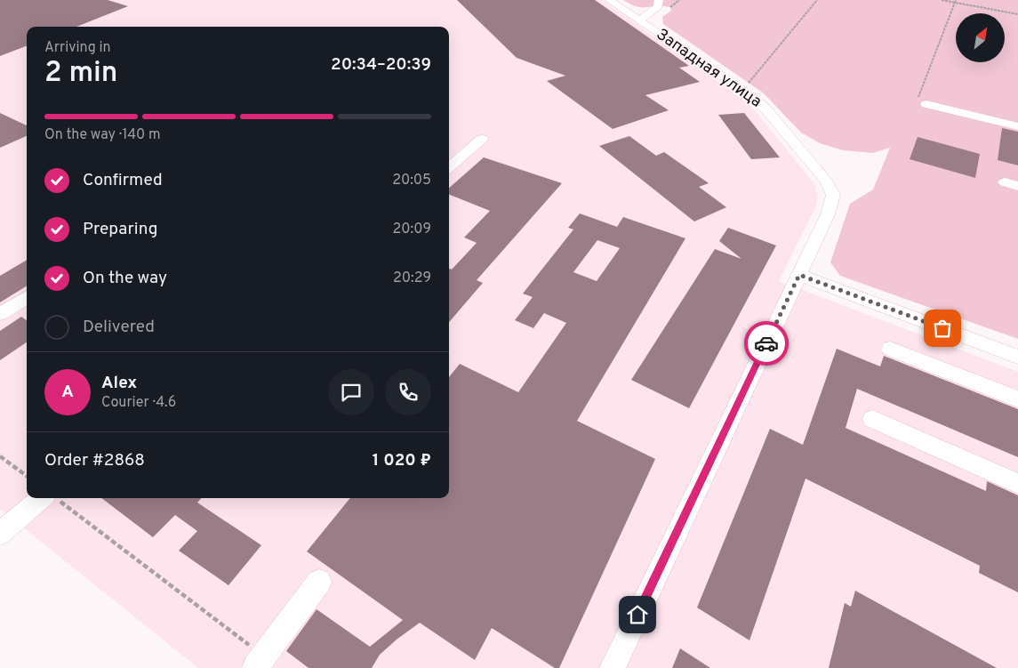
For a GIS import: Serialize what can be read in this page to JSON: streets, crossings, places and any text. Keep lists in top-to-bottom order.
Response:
{
  "streets": {
    "street": ["Западная улица"]
  },
  "north": "top right",
  "page": {
    "heading": ["2 min", "Arriving in", "20:34–20:39"],
    "panel": [
      "Alex",
      "Courier · 4.6",
      "Order #2868",
      "1 020 ₽"
    ],
    "bar": "On the way · 140 m",
    "list": [
      ["Confirmed", "20:05"],
      ["Preparing", "20:09"],
      ["On the way", "20:29"],
      "Delivered"
    ],
    "round": "A"
  }
}
